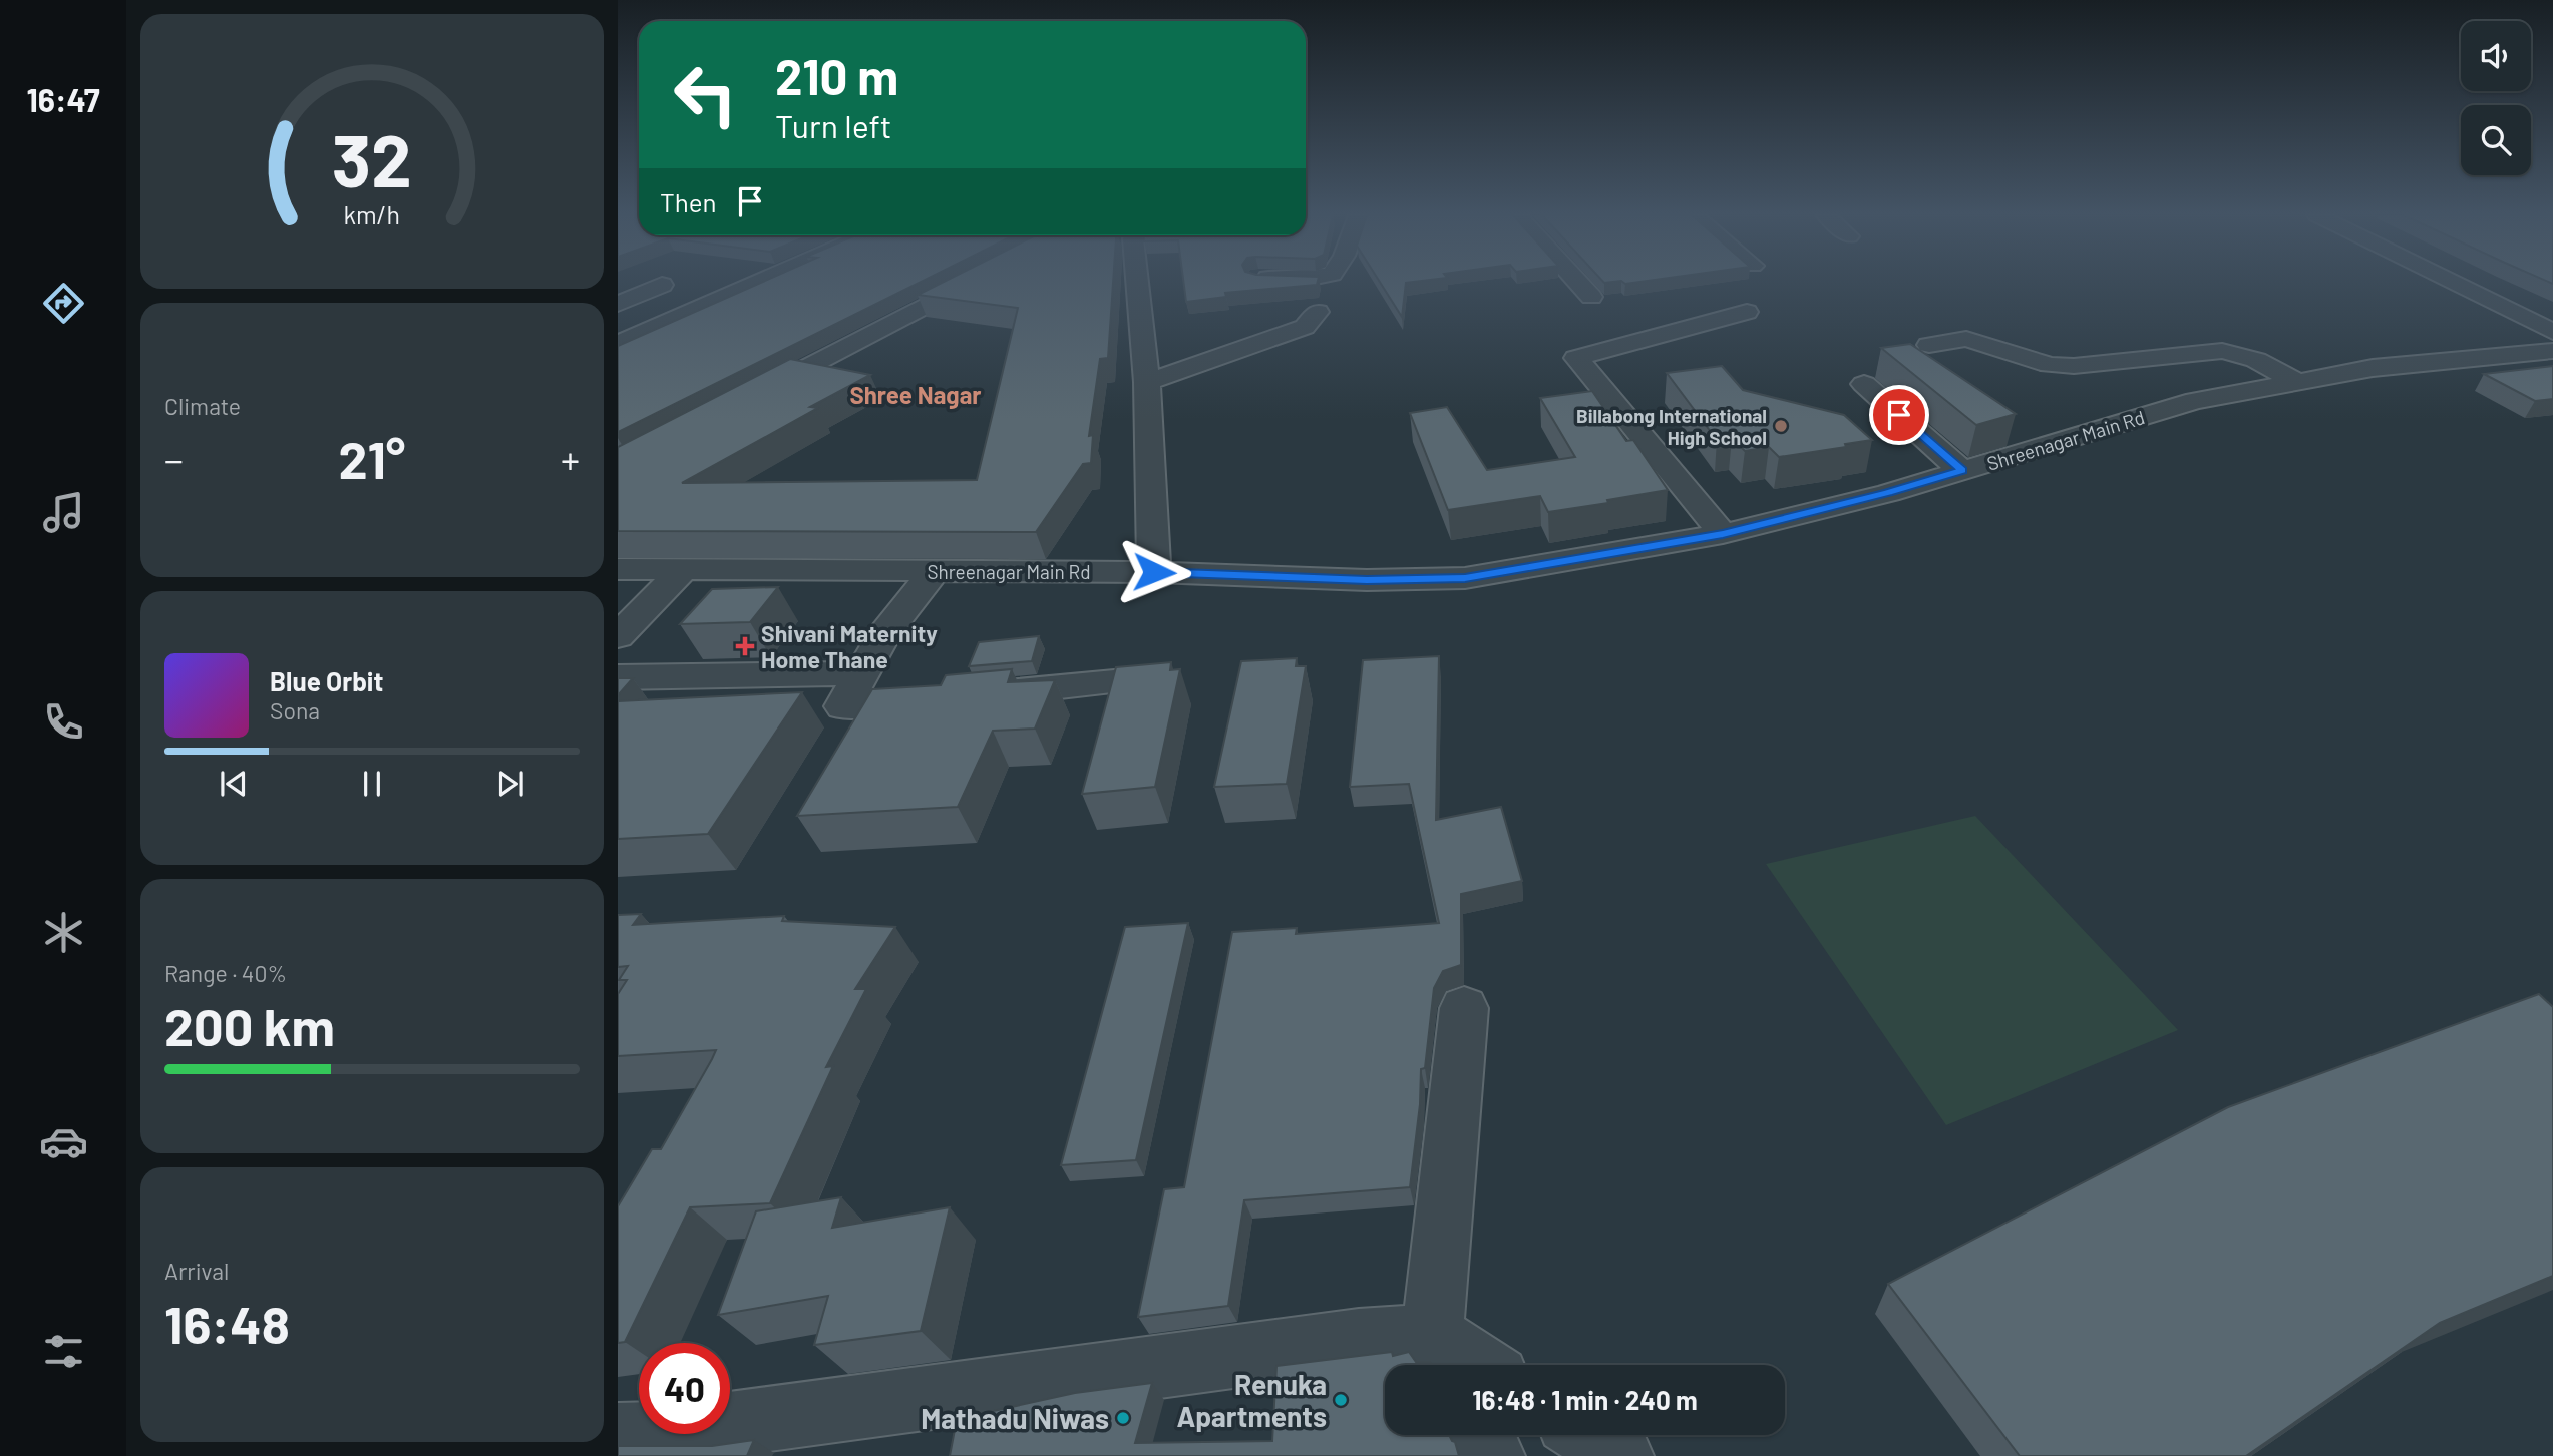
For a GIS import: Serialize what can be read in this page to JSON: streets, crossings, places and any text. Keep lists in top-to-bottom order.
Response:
{
  "streets": {
    "street": ["Shreenagar Main Rd"]
  },
  "districts": ["Shree Nagar"],
  "places": {
    "other": ["Billabong International High School", "Renuka Apartments", "Mathadu Niwas"],
    "health": ["Shivani Maternity Home Thane"]
  },
  "page": {
    "tabs": "16:47",
    "turn": ["210 m", "Turn left"],
    "then": "Then",
    "tile": [
      "Climate",
      ["Range · 40%", "200 km"],
      ["Arrival", "16:48"]
    ],
    "heat": ["−", "21°", "+"],
    "song": ["Blue Orbit", "Sona"],
    "limit": "40",
    "trip": "16:48 · 1 min · 240 m",
    "gauge": ["32", "km/h"]
  }
}
